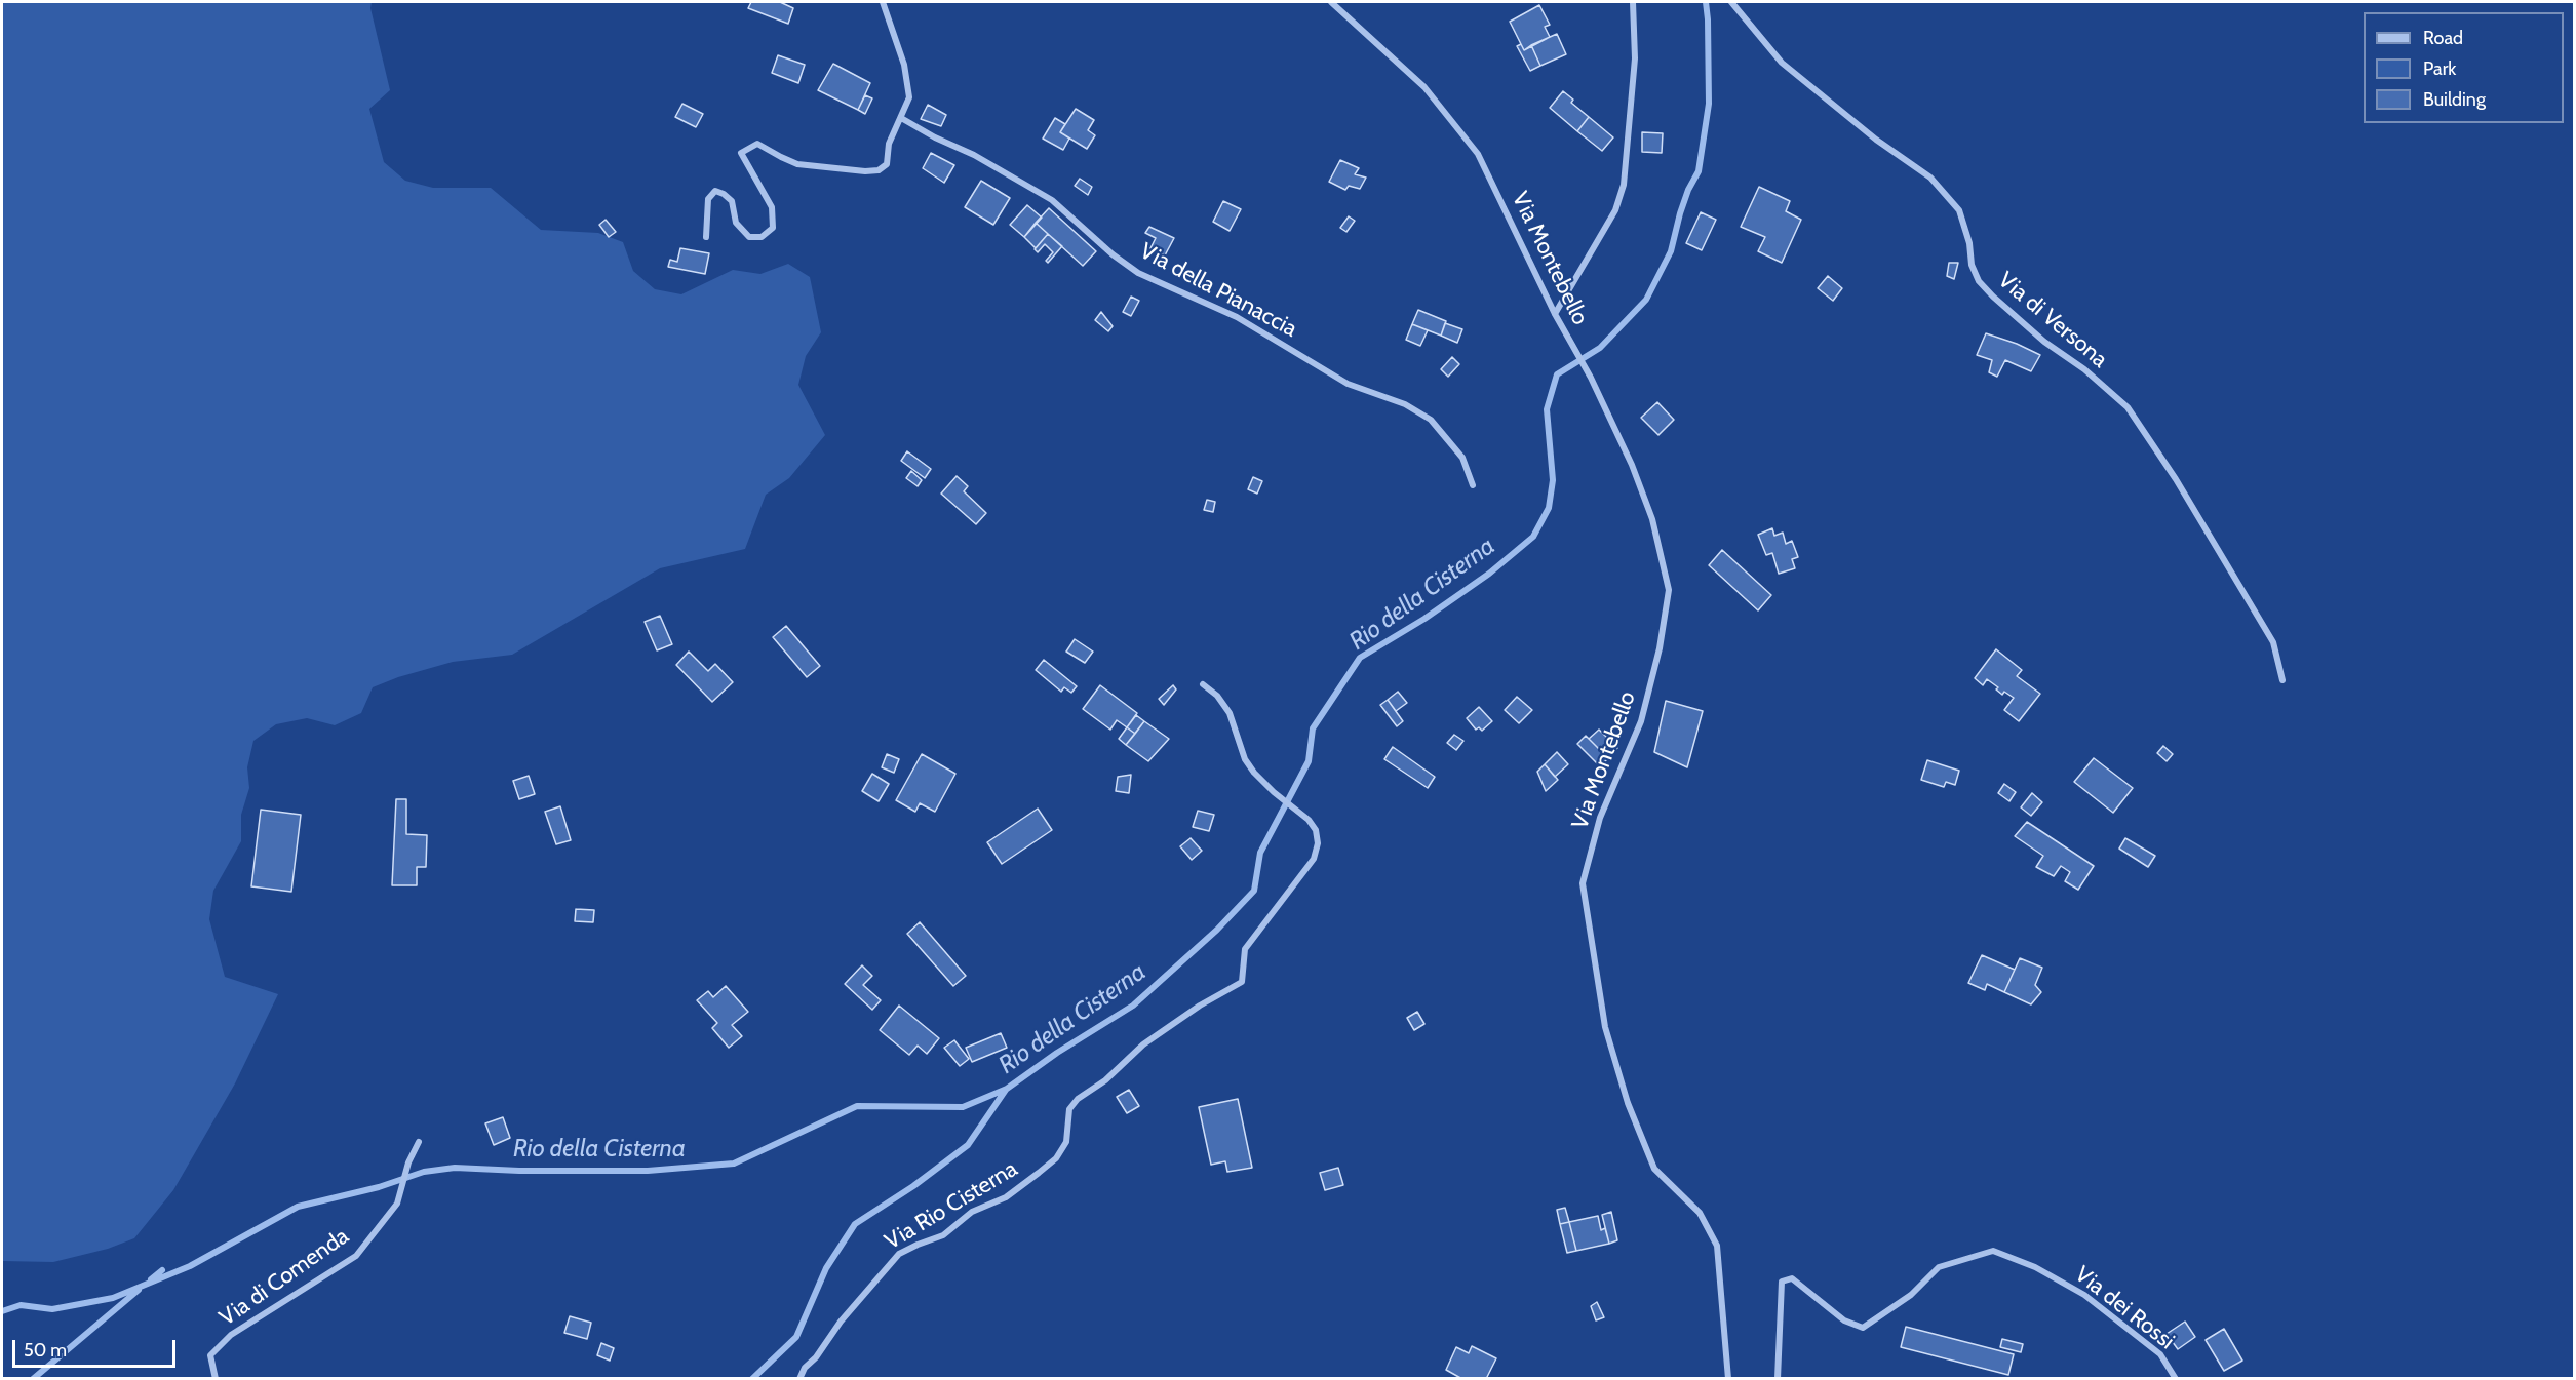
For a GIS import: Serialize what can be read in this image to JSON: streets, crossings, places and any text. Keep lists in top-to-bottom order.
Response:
{
  "streets": {
    "street": [
      "Via Montebello",
      "Via della Pianaccia",
      "Via di Versona",
      "Via Rio Cisterna",
      "Via di Comenda",
      "Via dei Rossi"
    ]
  },
  "water": ["Rio della Cisterna"],
  "legend": ["Road", "Park", "Building"],
  "scale_bar": "50 m"
}
